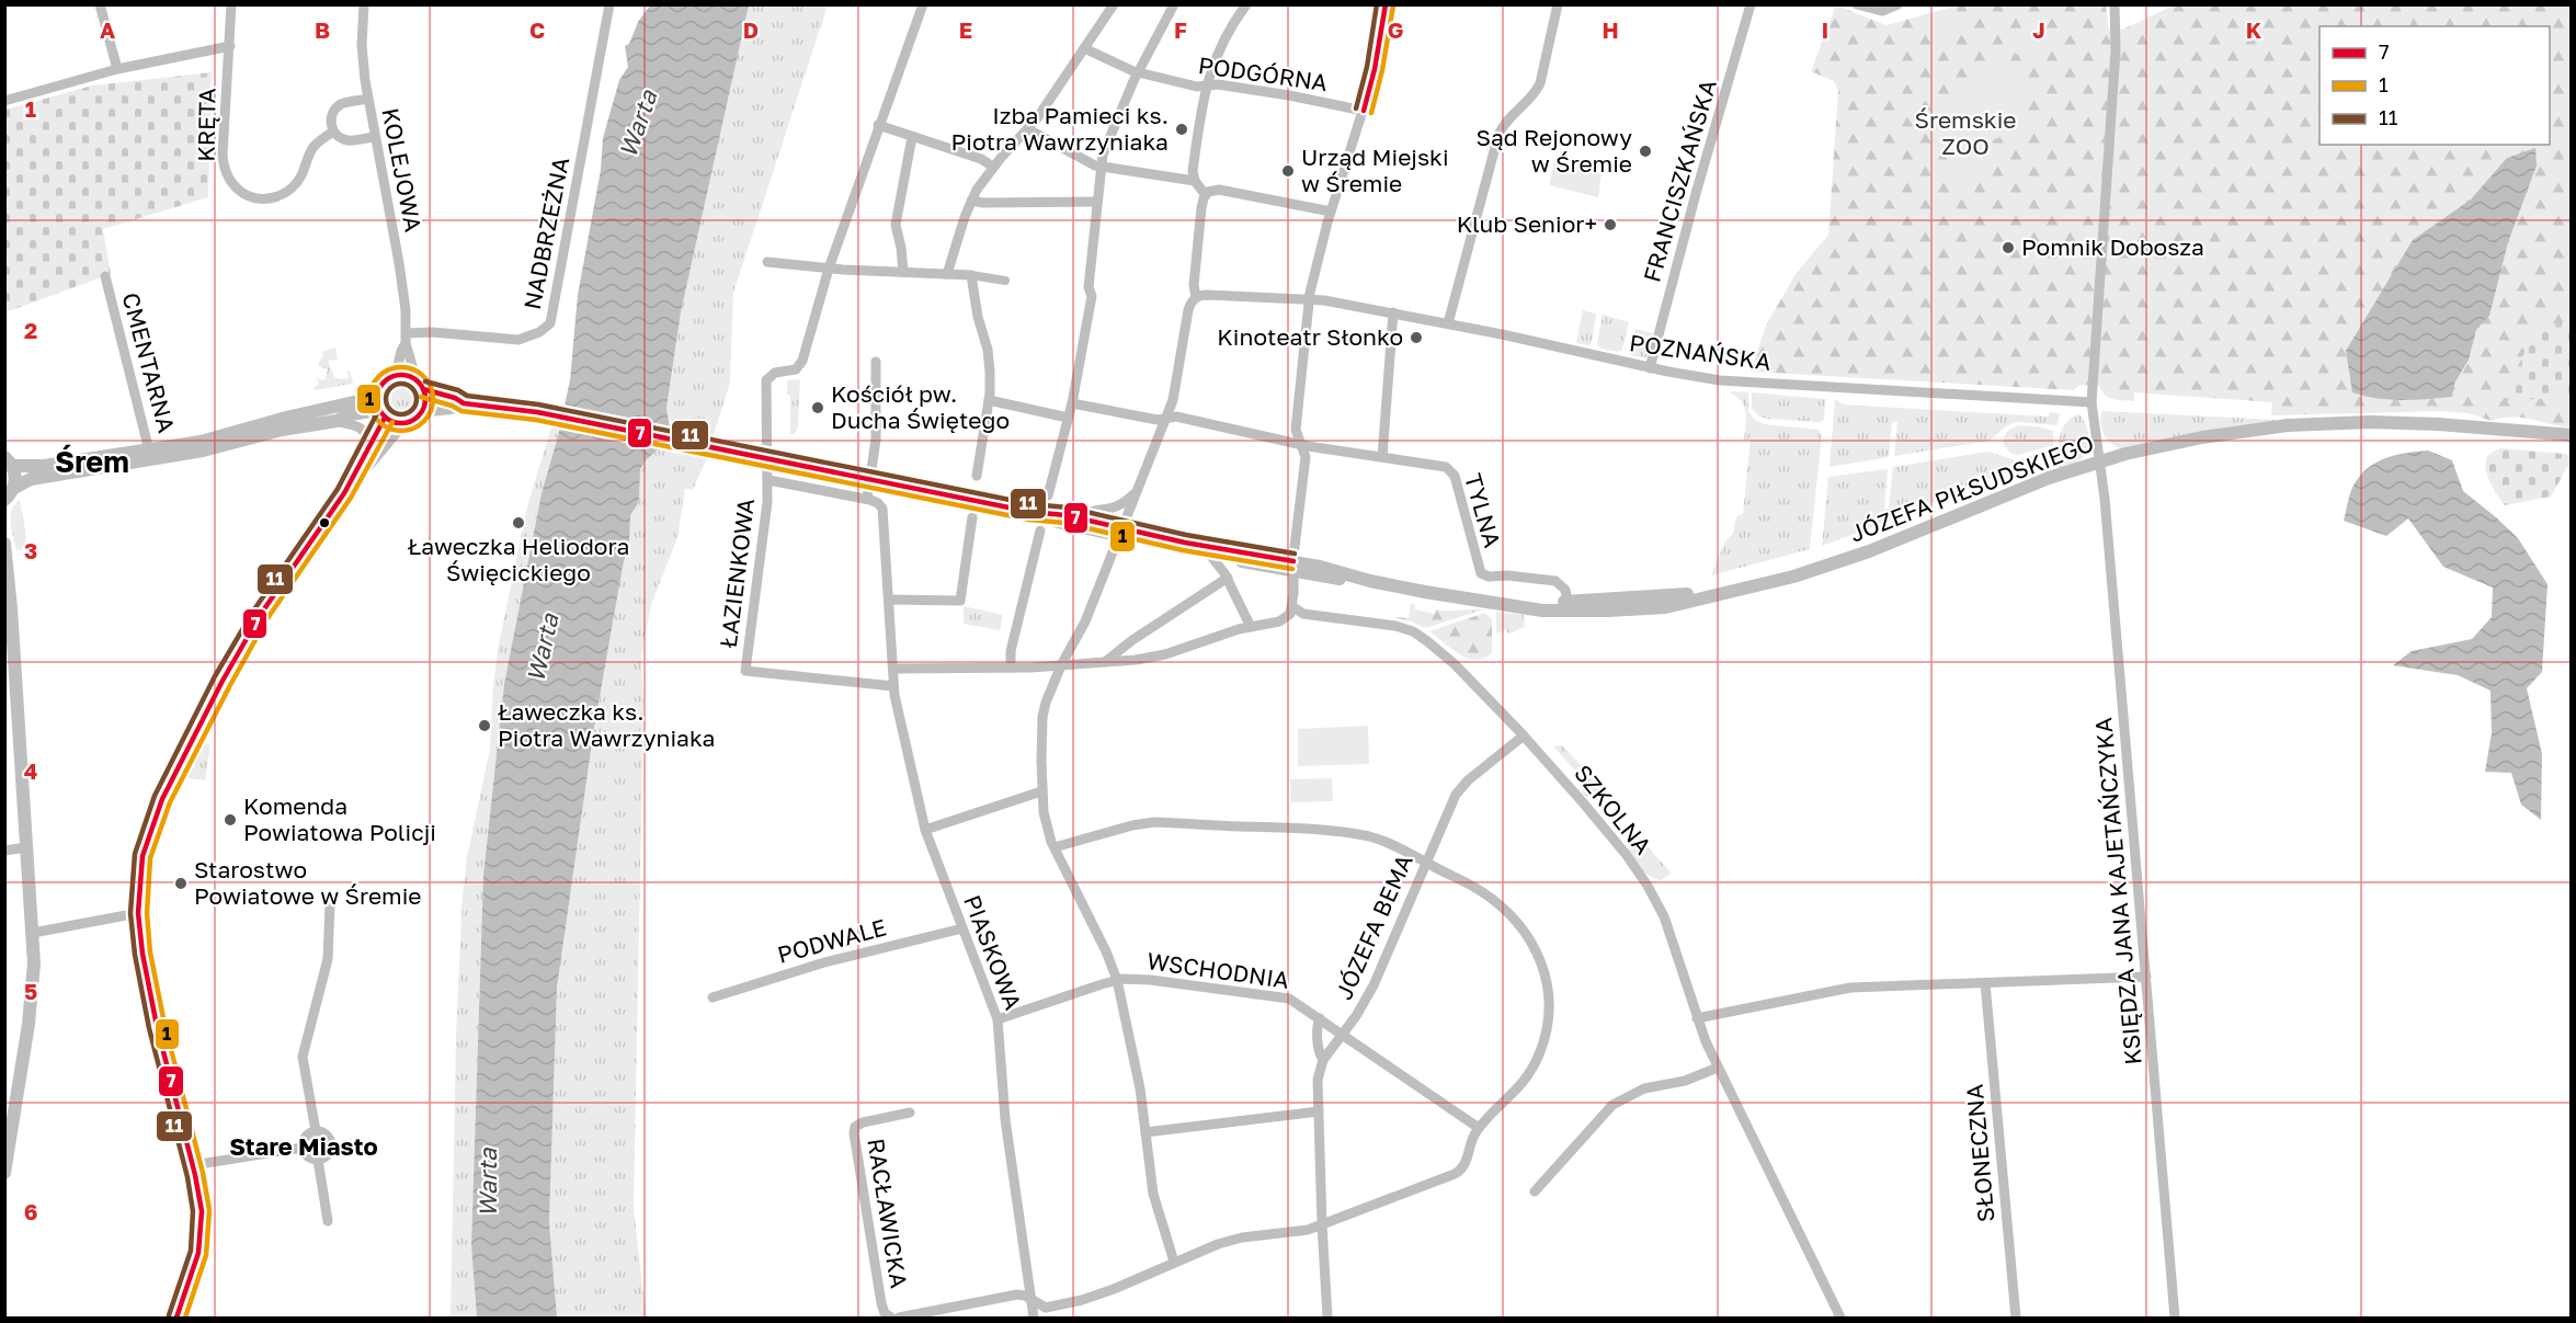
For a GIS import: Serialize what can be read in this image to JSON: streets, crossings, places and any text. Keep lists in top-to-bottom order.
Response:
{
  "streets": {
    "street": [
      "PODGÓRNA",
      "KRĘTA",
      "KOLEJOWA",
      "FRANCISZKAŃSKA",
      "NADBRZEŻNA",
      "POZNAŃSKA",
      "CMENTARNA",
      "JÓZEFA PIŁSUDSKIEGO",
      "TYLNA",
      "ŁAZIENKOWA",
      "SZKOLNA",
      "KSIĘDZA JANA KAJETAŃCZYKA",
      "JÓZEFA BEMA",
      "PODWALE",
      "PIASKOWA",
      "WSCHODNIA",
      "SŁONECZNA",
      "RACŁAWICKA"
    ]
  },
  "crossings": [
    ["KOLEJOWA", "NADBRZEŻNA"],
    ["FRANCISZKAŃSKA", "POZNAŃSKA"],
    ["JÓZEFA PIŁSUDSKIEGO", "TYLNA"],
    ["JÓZEFA PIŁSUDSKIEGO", "KSIĘDZA JANA KAJETAŃCZYKA"],
    ["ŁAZIENKOWA", "PIASKOWA"],
    ["SZKOLNA", "JÓZEFA BEMA"],
    ["JÓZEFA BEMA", "WSCHODNIA"],
    ["JÓZEFA BEMA", "RACŁAWICKA"],
    ["PODWALE", "PIASKOWA"],
    ["PIASKOWA", "WSCHODNIA"],
    ["PIASKOWA", "RACŁAWICKA"],
    ["WSCHODNIA", "RACŁAWICKA"]
  ],
  "districts": ["Śrem", "Stare Miasto"],
  "water": ["Warta"],
  "parks": ["Śremskie ZOO"],
  "places": [
    "Izba Pamieci ks. Piotra Wawrzyniaka",
    "Sąd Rejonowy w Śremie",
    "Urząd Miejski w Śremie",
    "Klub Senior+",
    "Pomnik Dobosza",
    "Kinoteatr Słonko",
    "Kościół pw. Ducha Świętego",
    "Ławeczka Heliodora Święcickiego",
    "Ławeczka ks. Piotra Wawrzyniaka",
    "Komenda Powiatowa Policji",
    "Starostwo Powiatowe w Śremie"
  ],
  "lines": ["transit line 7", "transit line 11", "transit line 1"],
  "legend": ["7", "1", "11"],
  "grid": {
    "columns": [
      "A",
      "B",
      "C",
      "D",
      "E",
      "F",
      "G",
      "H",
      "I",
      "J",
      "K"
    ],
    "rows": [
      "1",
      "2",
      "3",
      "4",
      "5",
      "6"
    ]
  }
}
